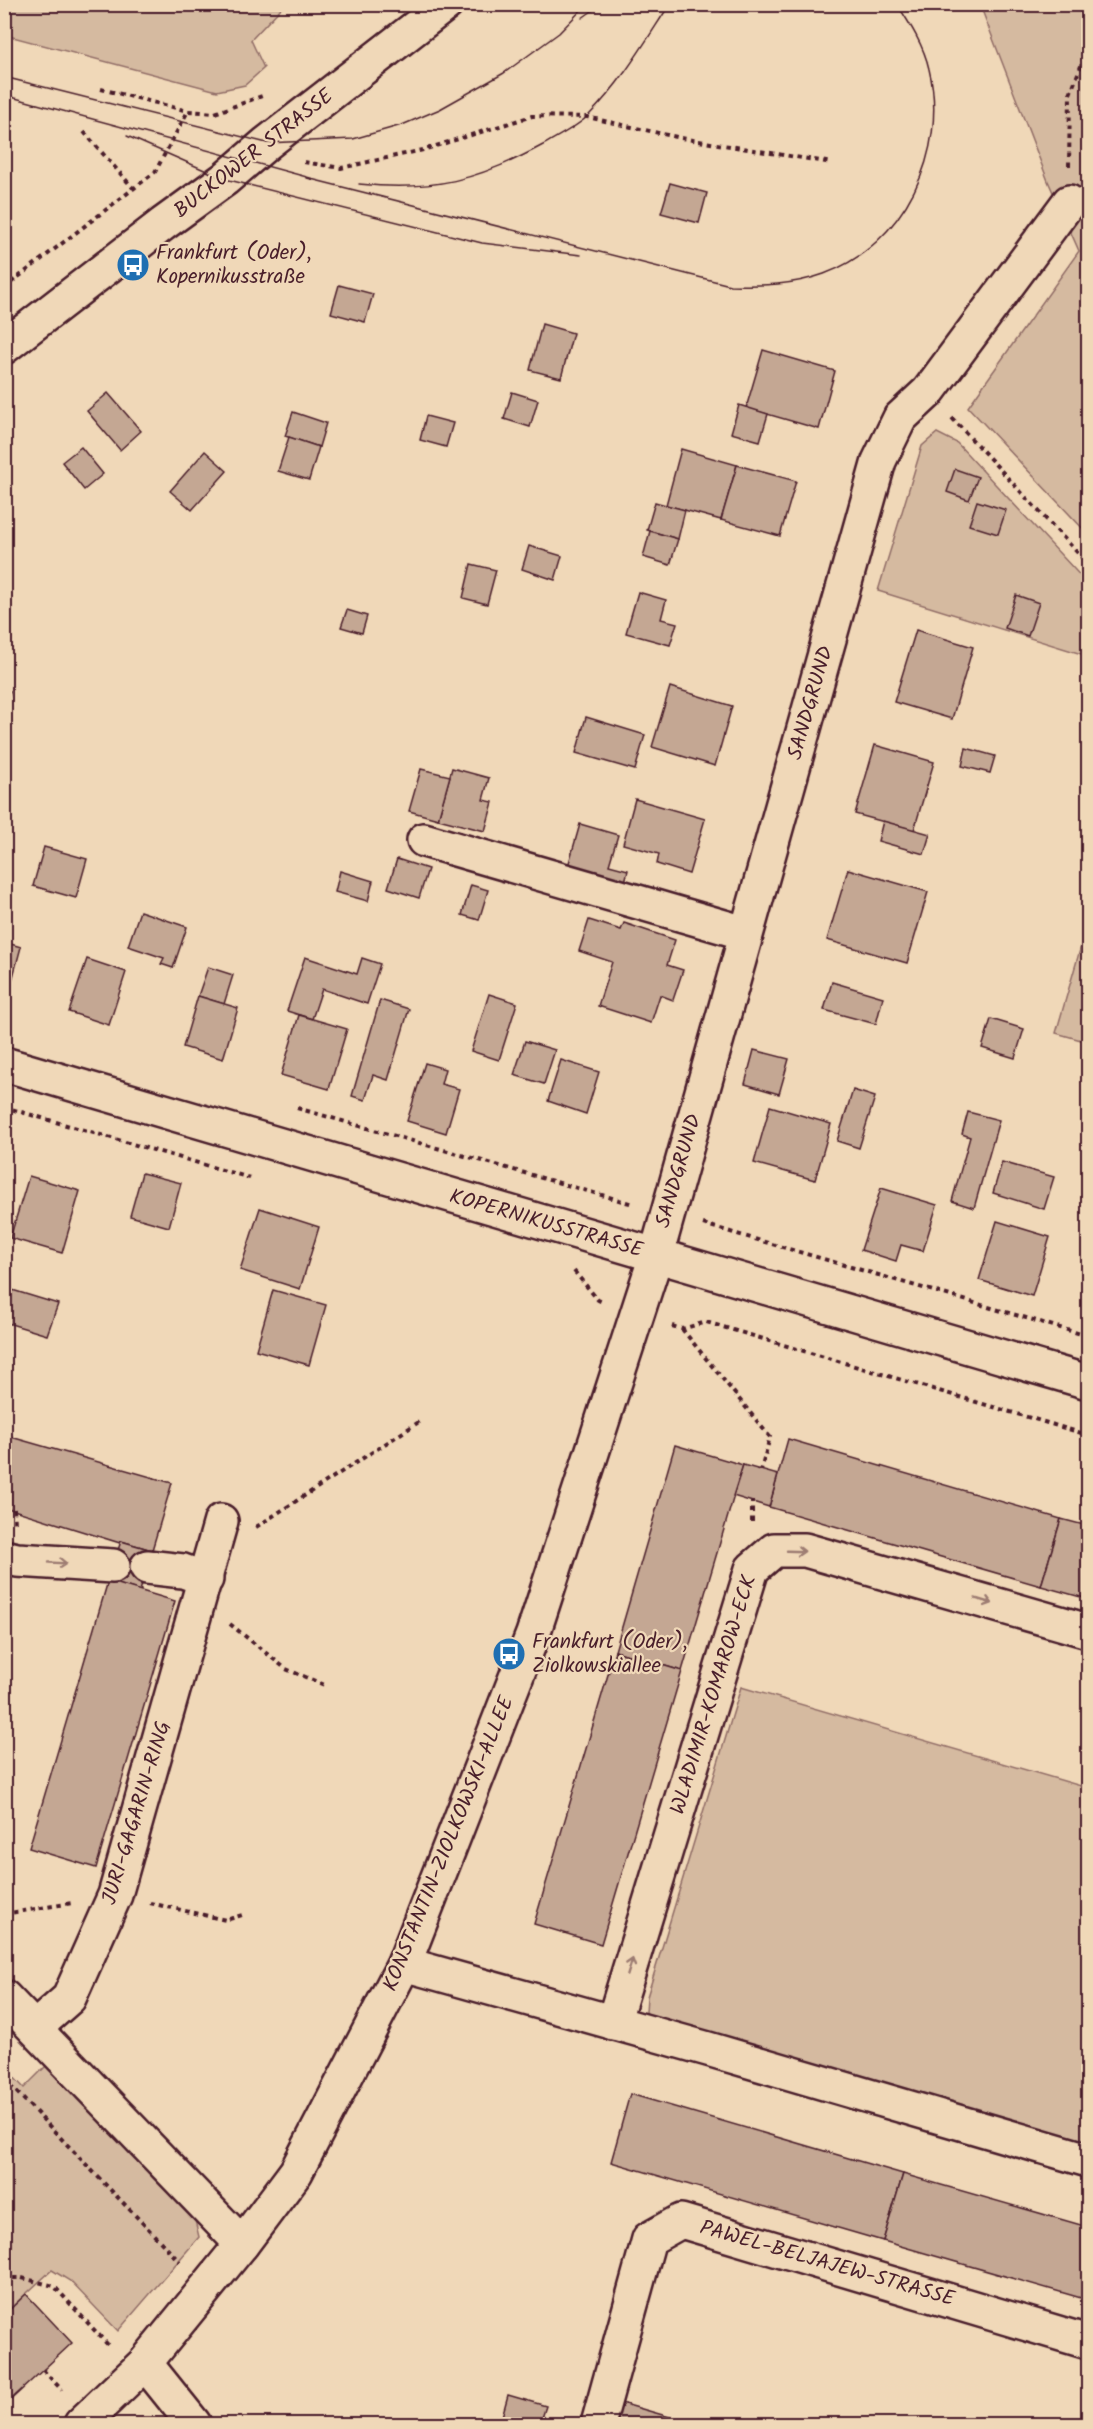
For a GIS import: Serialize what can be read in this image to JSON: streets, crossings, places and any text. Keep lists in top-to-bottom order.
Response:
{
  "streets": {
    "street": [
      "BUCKOWER STRASSE",
      "SANDGRUND",
      "KOPERNIKUSSTRASSE",
      "WLADIMIR-KOMAROW-ECK",
      "JURI-GAGARIN-RING",
      "KONSTANTIN-ZIOLKOWSKI-ALLEE",
      "PAWEL-BELJAJEW-STRASSE"
    ]
  },
  "crossings": [
    ["SANDGRUND", "KOPERNIKUSSTRASSE"],
    ["SANDGRUND", "KONSTANTIN-ZIOLKOWSKI-ALLEE"],
    ["KOPERNIKUSSTRASSE", "KONSTANTIN-ZIOLKOWSKI-ALLEE"]
  ],
  "places": {
    "bus stop": ["Frankfurt (Oder), Kopernikusstraße", "Frankfurt (Oder), Ziolkowskiallee"]
  }
}
